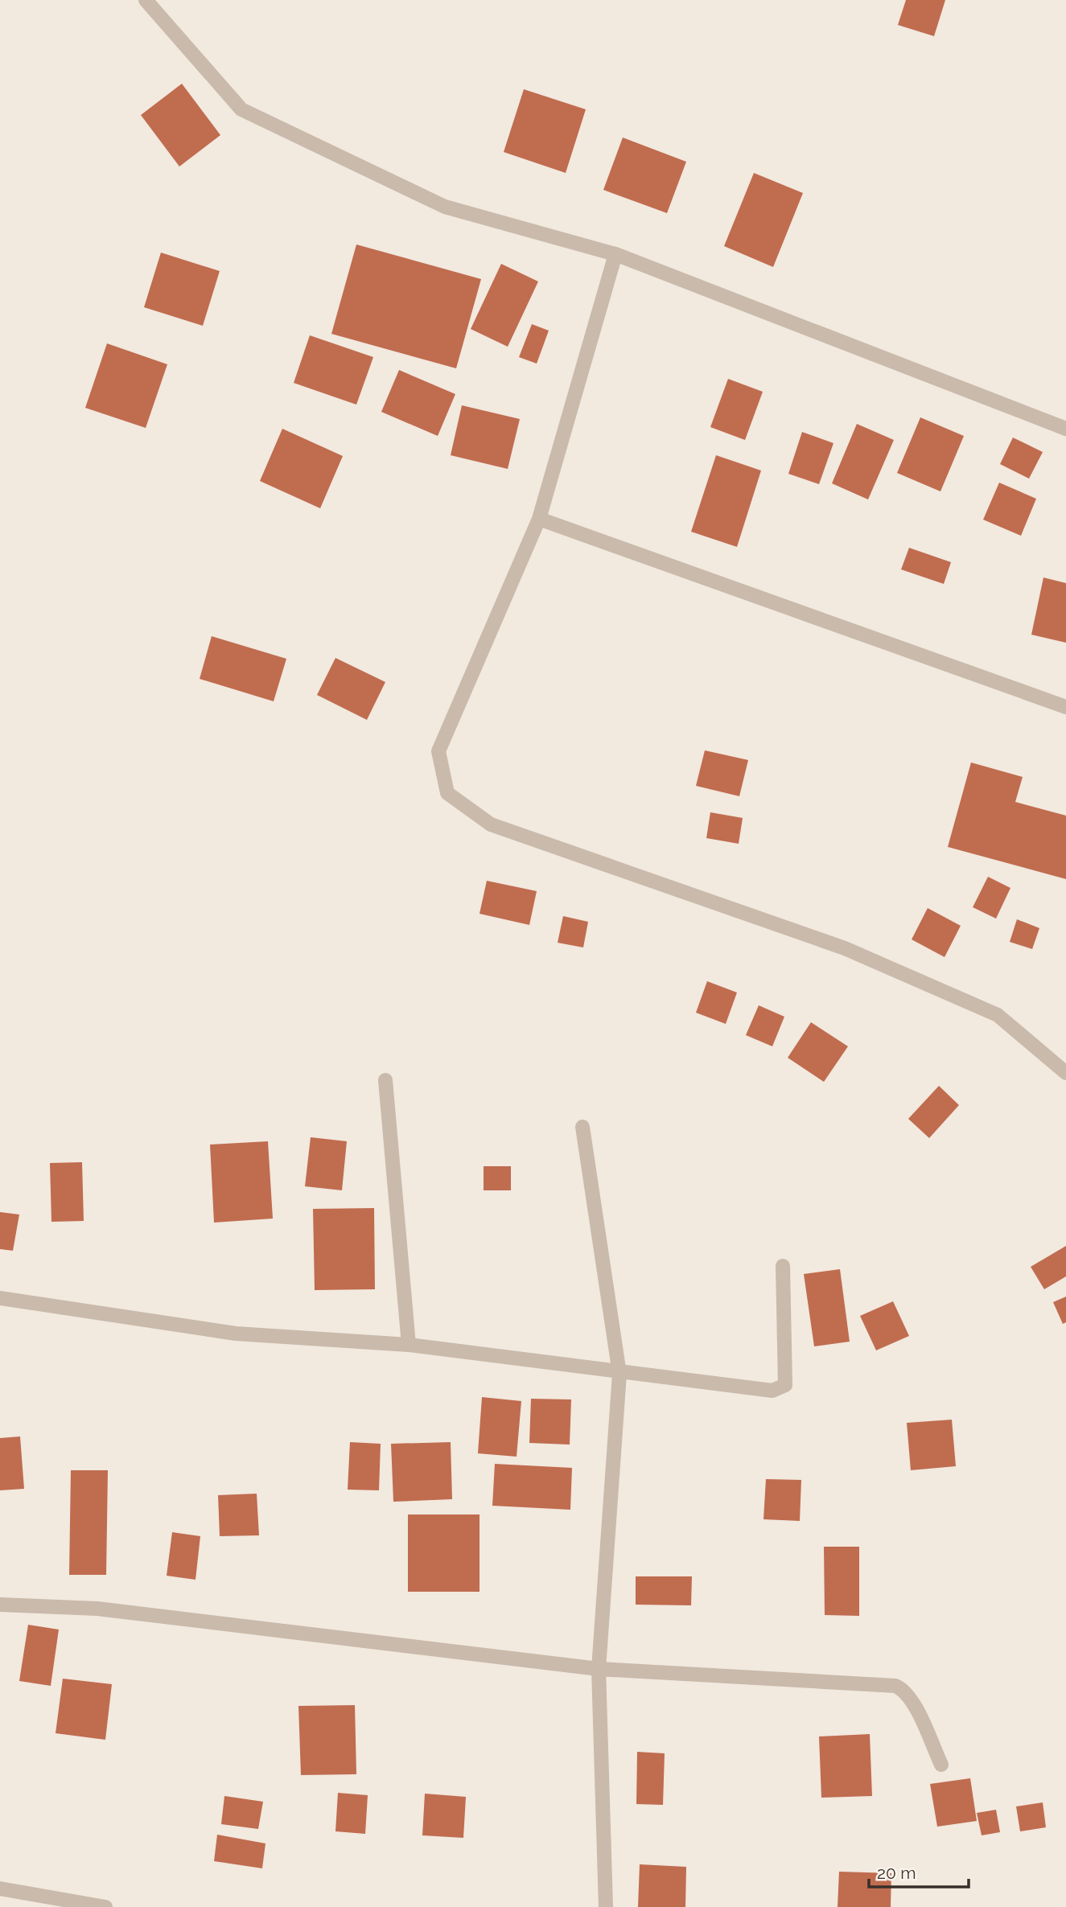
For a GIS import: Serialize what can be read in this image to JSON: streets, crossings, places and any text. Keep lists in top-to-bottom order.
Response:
{
  "scale_bar": "20 m"
}
